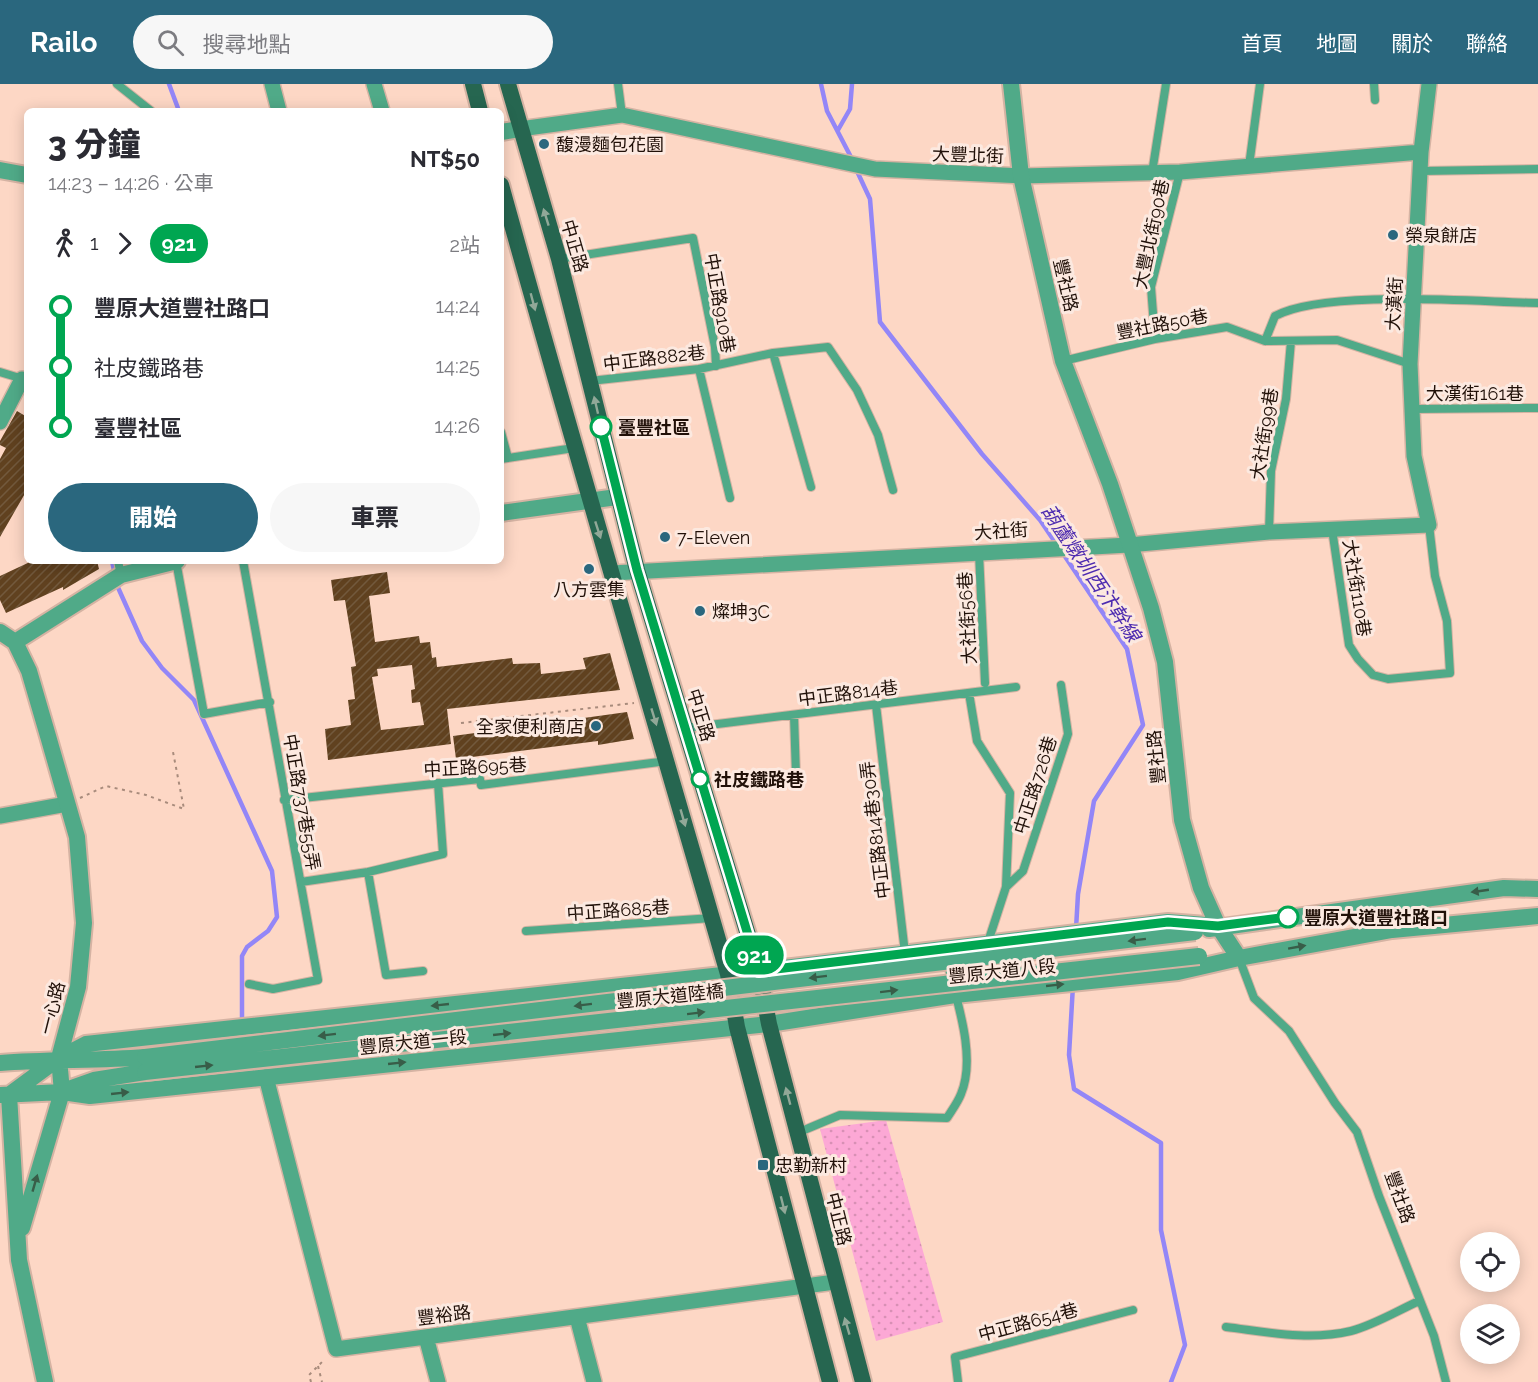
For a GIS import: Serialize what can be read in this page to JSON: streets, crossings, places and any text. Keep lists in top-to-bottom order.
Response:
{
  "streets": {
    "main road": ["中正路"],
    "street": [
      "大豐北街",
      "豐社路",
      "大漢街",
      "大社街",
      "豐原大道八段",
      "豐原大道陸橋",
      "一心路",
      "豐原大道一段",
      "豐裕路"
    ],
    "lane": [
      "大豐北街90巷",
      "中正路910巷",
      "豐社路50巷",
      "中正路882巷",
      "大漢街161巷",
      "大社街99巷",
      "大社街110巷",
      "大社街56巷",
      "中正路814巷",
      "中正路695巷",
      "中正路726巷",
      "中正路737巷55弄",
      "中正路814巷30弄",
      "中正路685巷",
      "中正路654巷"
    ]
  },
  "crossings": [
    ["大豐北街", "大豐北街90巷"],
    ["大豐北街", "中正路"],
    ["大豐北街", "豐社路"],
    ["大豐北街", "大漢街"],
    ["大豐北街90巷", "豐社路50巷"],
    ["中正路", "中正路910巷"],
    ["中正路", "中正路882巷"],
    ["中正路", "大社街"],
    ["中正路", "中正路814巷"],
    ["中正路", "豐原大道八段"],
    ["中正路", "豐原大道一段"],
    ["中正路", "豐裕路"],
    ["豐社路", "豐社路50巷"],
    ["豐社路", "大社街"],
    ["豐社路", "豐原大道八段"],
    ["中正路910巷", "中正路882巷"],
    ["大漢街", "大漢街161巷"],
    ["大漢街", "大社街"],
    ["大漢街", "大社街110巷"],
    ["大社街99巷", "大社街"],
    ["大社街", "大社街110巷"],
    ["大社街", "大社街56巷"],
    ["中正路814巷", "中正路814巷30弄"],
    ["中正路695巷", "中正路737巷55弄"],
    ["中正路814巷30弄", "豐原大道八段"],
    ["豐原大道八段", "豐原大道陸橋"],
    ["豐原大道八段", "豐原大道一段"],
    ["豐原大道陸橋", "豐原大道一段"],
    ["一心路", "豐原大道一段"]
  ],
  "water": ["葫蘆燉圳西汴幹線"],
  "places": {
    "other": [
      "馥漫麵包花園",
      "榮泉餅店",
      "臺豐社區",
      "7-Eleven",
      "八方雲集",
      "燦坤3C",
      "全家便利商店",
      "社皮鐵路巷",
      "豐原大道豐社路口"
    ],
    "transit": ["忠勤新村"]
  },
  "lines": ["bus line 921"],
  "page": {
    "header": "Railo",
    "search": "搜尋地點",
    "nav": [
      "首頁",
      "地圖",
      "關於",
      "聯絡"
    ],
    "on_map": "921",
    "heading": ["3 分鐘", "14:23 – 14:26 · 公車", "NT$50"],
    "legs": ["1", "921", "2站"],
    "list": [
      {
        "name": "豐原大道豐社路口",
        "value": "14:24"
      },
      {
        "name": "社皮鐵路巷",
        "value": "14:25"
      },
      {
        "name": "臺豐社區",
        "value": "14:26"
      }
    ],
    "buttons": ["開始", "車票"]
  }
}
